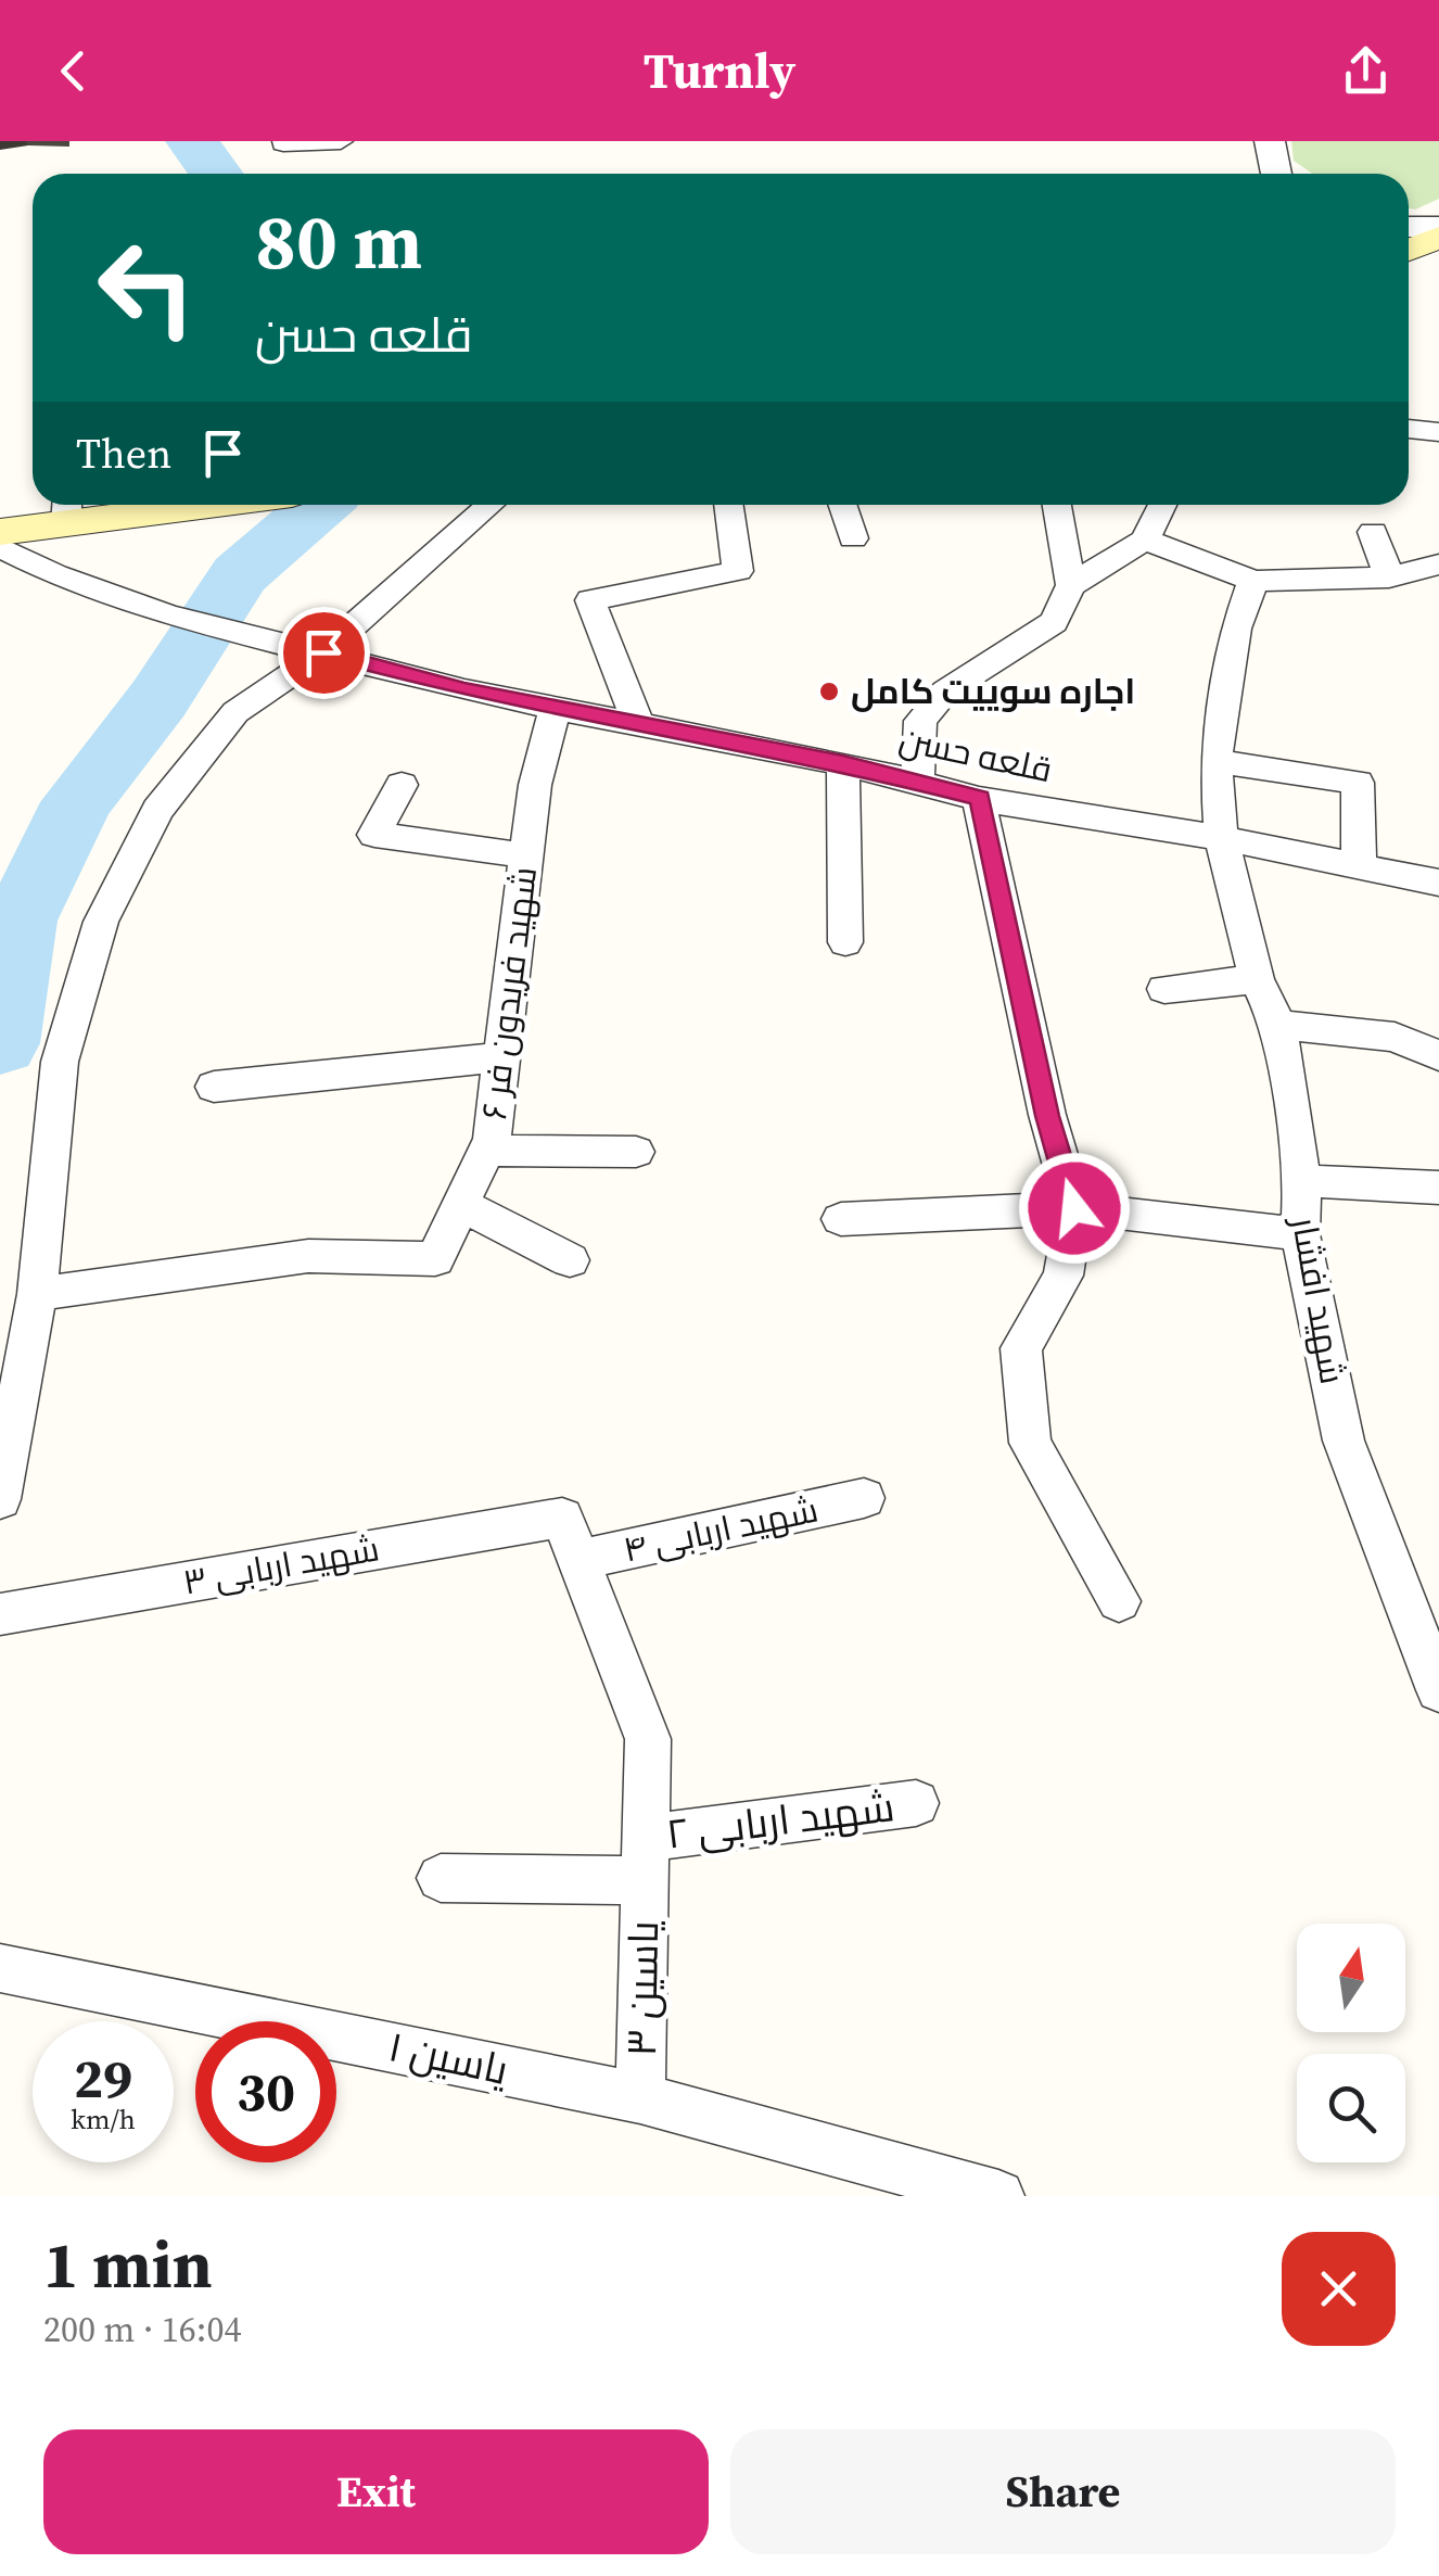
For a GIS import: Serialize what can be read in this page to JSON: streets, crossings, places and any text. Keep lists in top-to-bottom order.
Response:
{
  "streets": {
    "street": [
      "قلعه حسن",
      "شهید فریدون فر ۶",
      "شهید افشار",
      "شهید اربابی ۴",
      "شهید اربابی ۳",
      "شهید اربابی ۲",
      "یاسین ۳",
      "یاسین ۱"
    ]
  },
  "crossings": [
    ["قلعه حسن", "شهید فریدون فر ۶"],
    ["قلعه حسن", "شهید افشار"],
    ["شهید اربابی ۴", "یاسین ۳"],
    ["شهید اربابی ۳", "یاسین ۳"],
    ["شهید اربابی ۲", "یاسین ۳"],
    ["یاسین ۳", "یاسین ۱"]
  ],
  "places": ["اجاره سوییت کامل"],
  "north": "top",
  "page": {
    "header": "Turnly",
    "turn": ["80 m", "قلعه حسن"],
    "then": "Then",
    "speed": "29 km/h",
    "limit": "30",
    "heading": ["1 min", "200 m · 16:04"],
    "buttons": ["Exit", "Share"]
  }
}
